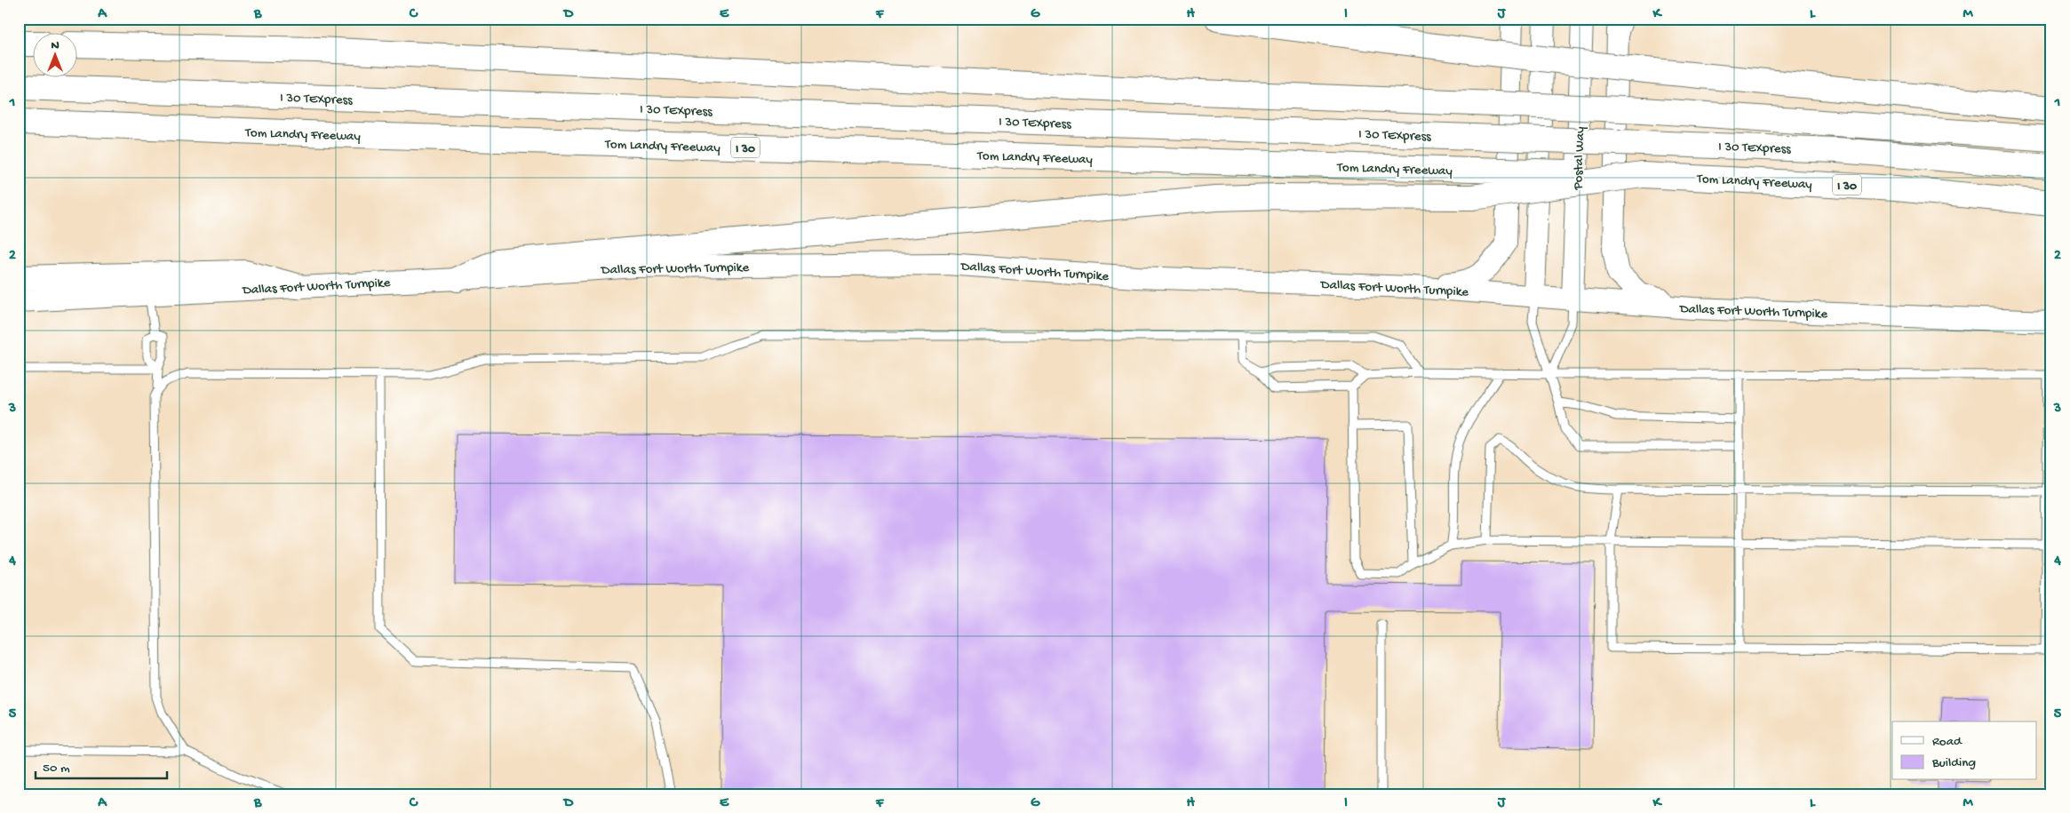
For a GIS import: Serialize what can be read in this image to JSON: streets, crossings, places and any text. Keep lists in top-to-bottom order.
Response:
{
  "streets": {
    "highway": ["I 30 TEXpress", "Tom Landry Freeway", "I 30"],
    "main road": ["Postal Way", "Dallas Fort Worth Turnpike"]
  },
  "crossings": [
    ["Postal Way", "Dallas Fort Worth Turnpike"]
  ],
  "legend": ["Road", "Building"],
  "scale_bar": "50 m",
  "north": "top",
  "grid": {
    "columns": [
      "A",
      "B",
      "C",
      "D",
      "E",
      "F",
      "G",
      "H",
      "I",
      "J",
      "K",
      "L",
      "M"
    ],
    "rows": [
      "1",
      "2",
      "3",
      "4",
      "5"
    ]
  }
}
